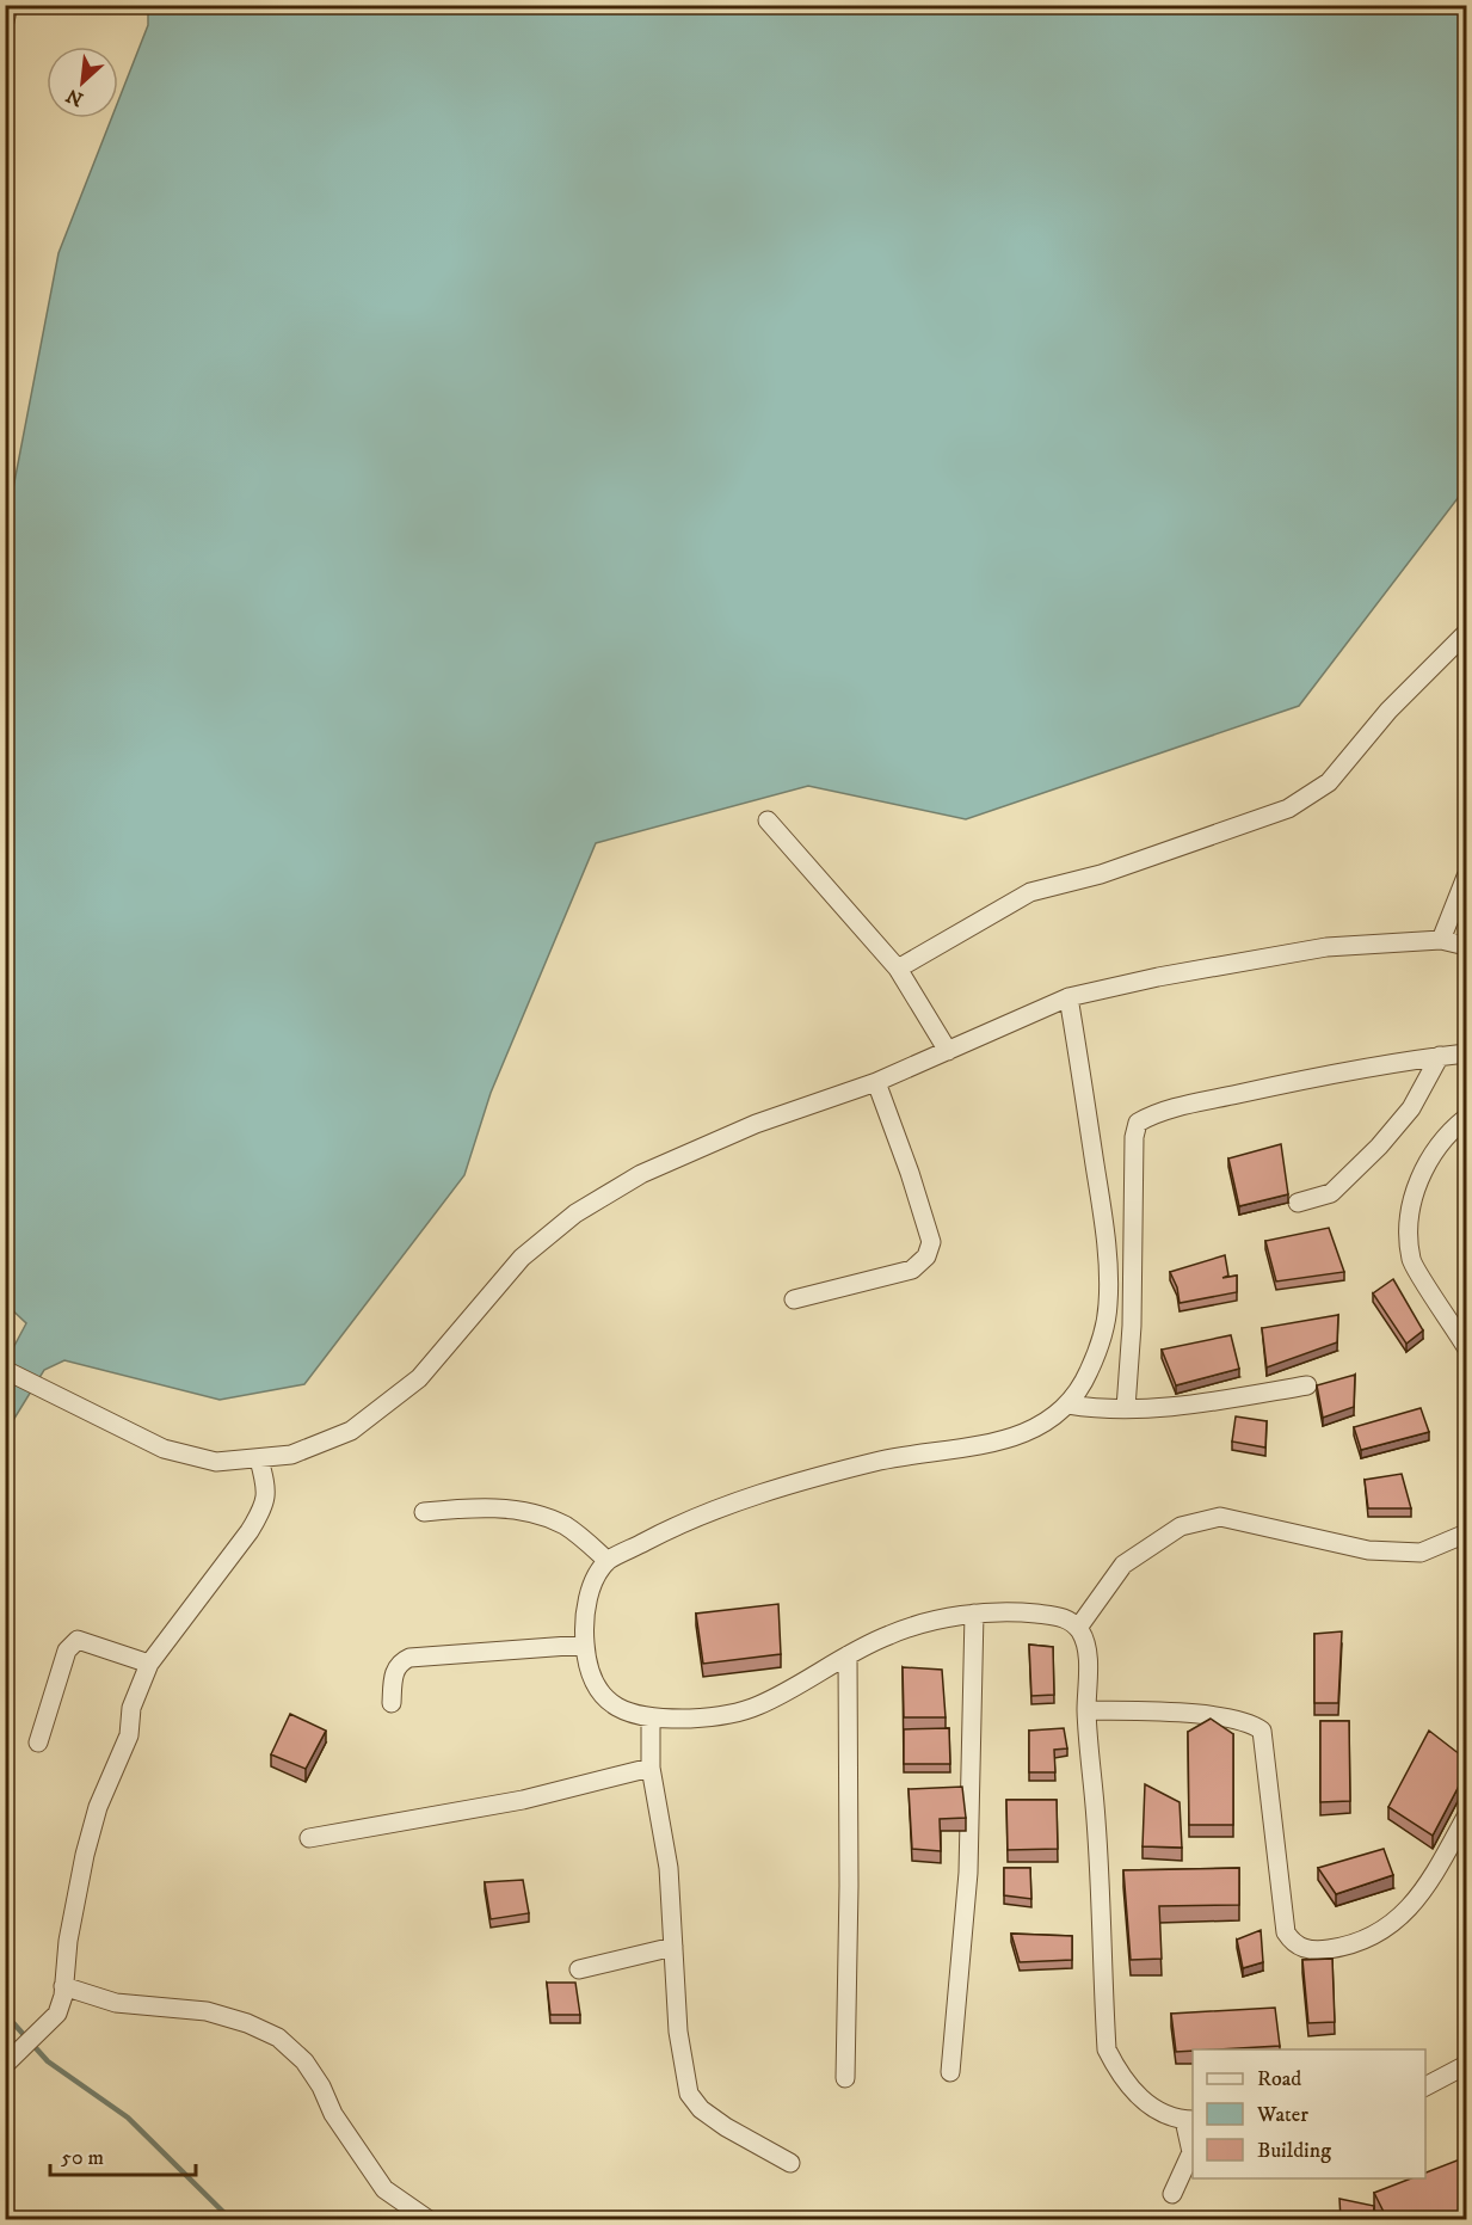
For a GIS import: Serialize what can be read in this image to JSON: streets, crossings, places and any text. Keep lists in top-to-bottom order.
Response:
{
  "legend": ["Road", "Water", "Building"],
  "scale_bar": "50 m",
  "north": "bottom left"
}
